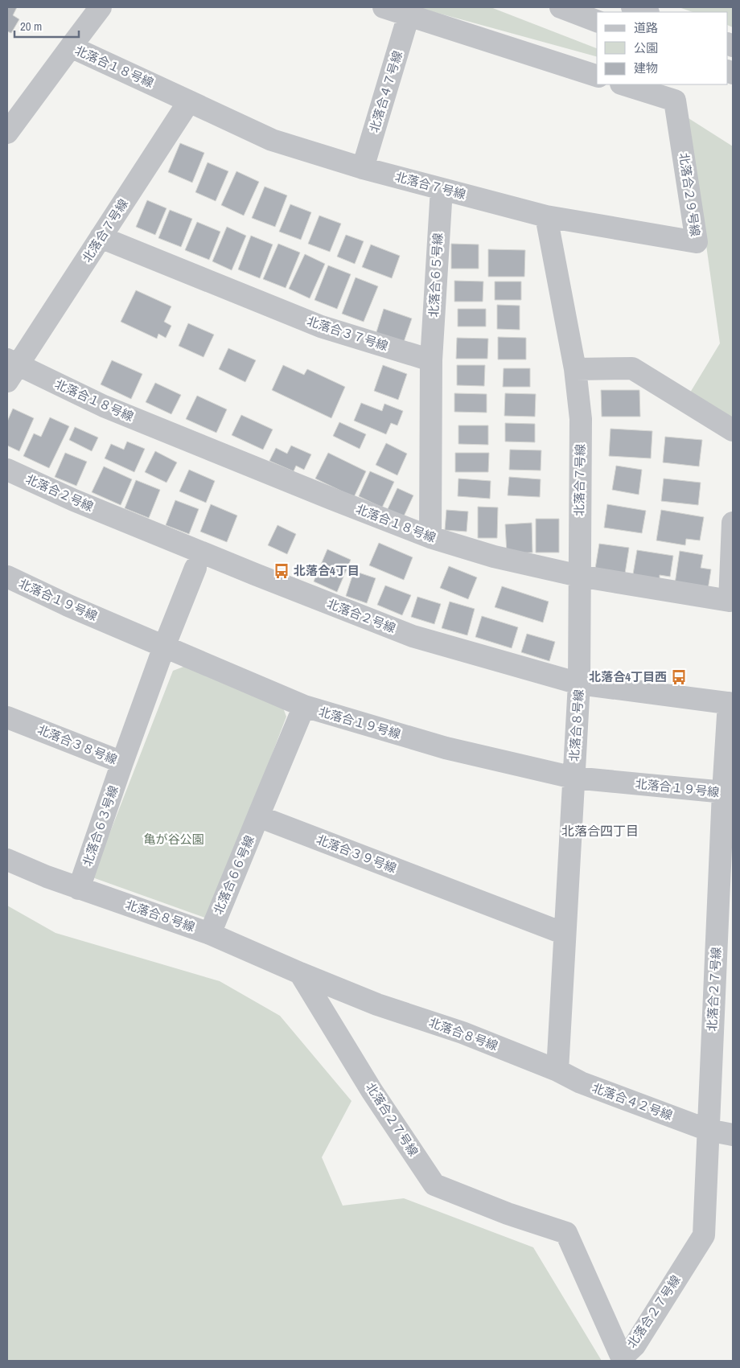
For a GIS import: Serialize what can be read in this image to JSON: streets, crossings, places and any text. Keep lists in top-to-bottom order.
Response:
{
  "streets": {
    "street": [
      "北落合１８号線",
      "北落合４７号線",
      "北落合７号線",
      "北落合２９号線",
      "北落合６５号線",
      "北落合３７号線",
      "北落合２号線",
      "北落合１９号線",
      "北落合８号線",
      "北落合３８号線",
      "北落合６３号線",
      "北落合３９号線",
      "北落合６６号線",
      "北落合２７号線",
      "北落合４２号線"
    ]
  },
  "crossings": [
    ["北落合１８号線", "北落合７号線"],
    ["北落合４７号線", "北落合７号線"],
    ["北落合７号線", "北落合２９号線"],
    ["北落合７号線", "北落合６５号線"],
    ["北落合７号線", "北落合３７号線"],
    ["北落合７号線", "北落合２号線"],
    ["北落合７号線", "北落合８号線"],
    ["北落合６５号線", "北落合３７号線"],
    ["北落合２号線", "北落合８号線"],
    ["北落合２号線", "北落合２７号線"],
    ["北落合１９号線", "北落合８号線"],
    ["北落合１９号線", "北落合３８号線"],
    ["北落合１９号線", "北落合２７号線"],
    ["北落合８号線", "北落合６３号線"],
    ["北落合８号線", "北落合３９号線"],
    ["北落合８号線", "北落合６６号線"],
    ["北落合８号線", "北落合２７号線"],
    ["北落合８号線", "北落合４２号線"],
    ["北落合３８号線", "北落合６３号線"],
    ["北落合３９号線", "北落合６６号線"],
    ["北落合２７号線", "北落合４２号線"]
  ],
  "districts": ["北落合四丁目"],
  "parks": ["亀が谷公園"],
  "places": {
    "bus stop": ["北落合4丁目", "北落合4丁目西"]
  },
  "legend": ["道路", "公園", "建物"],
  "scale_bar": "20 m"
}
